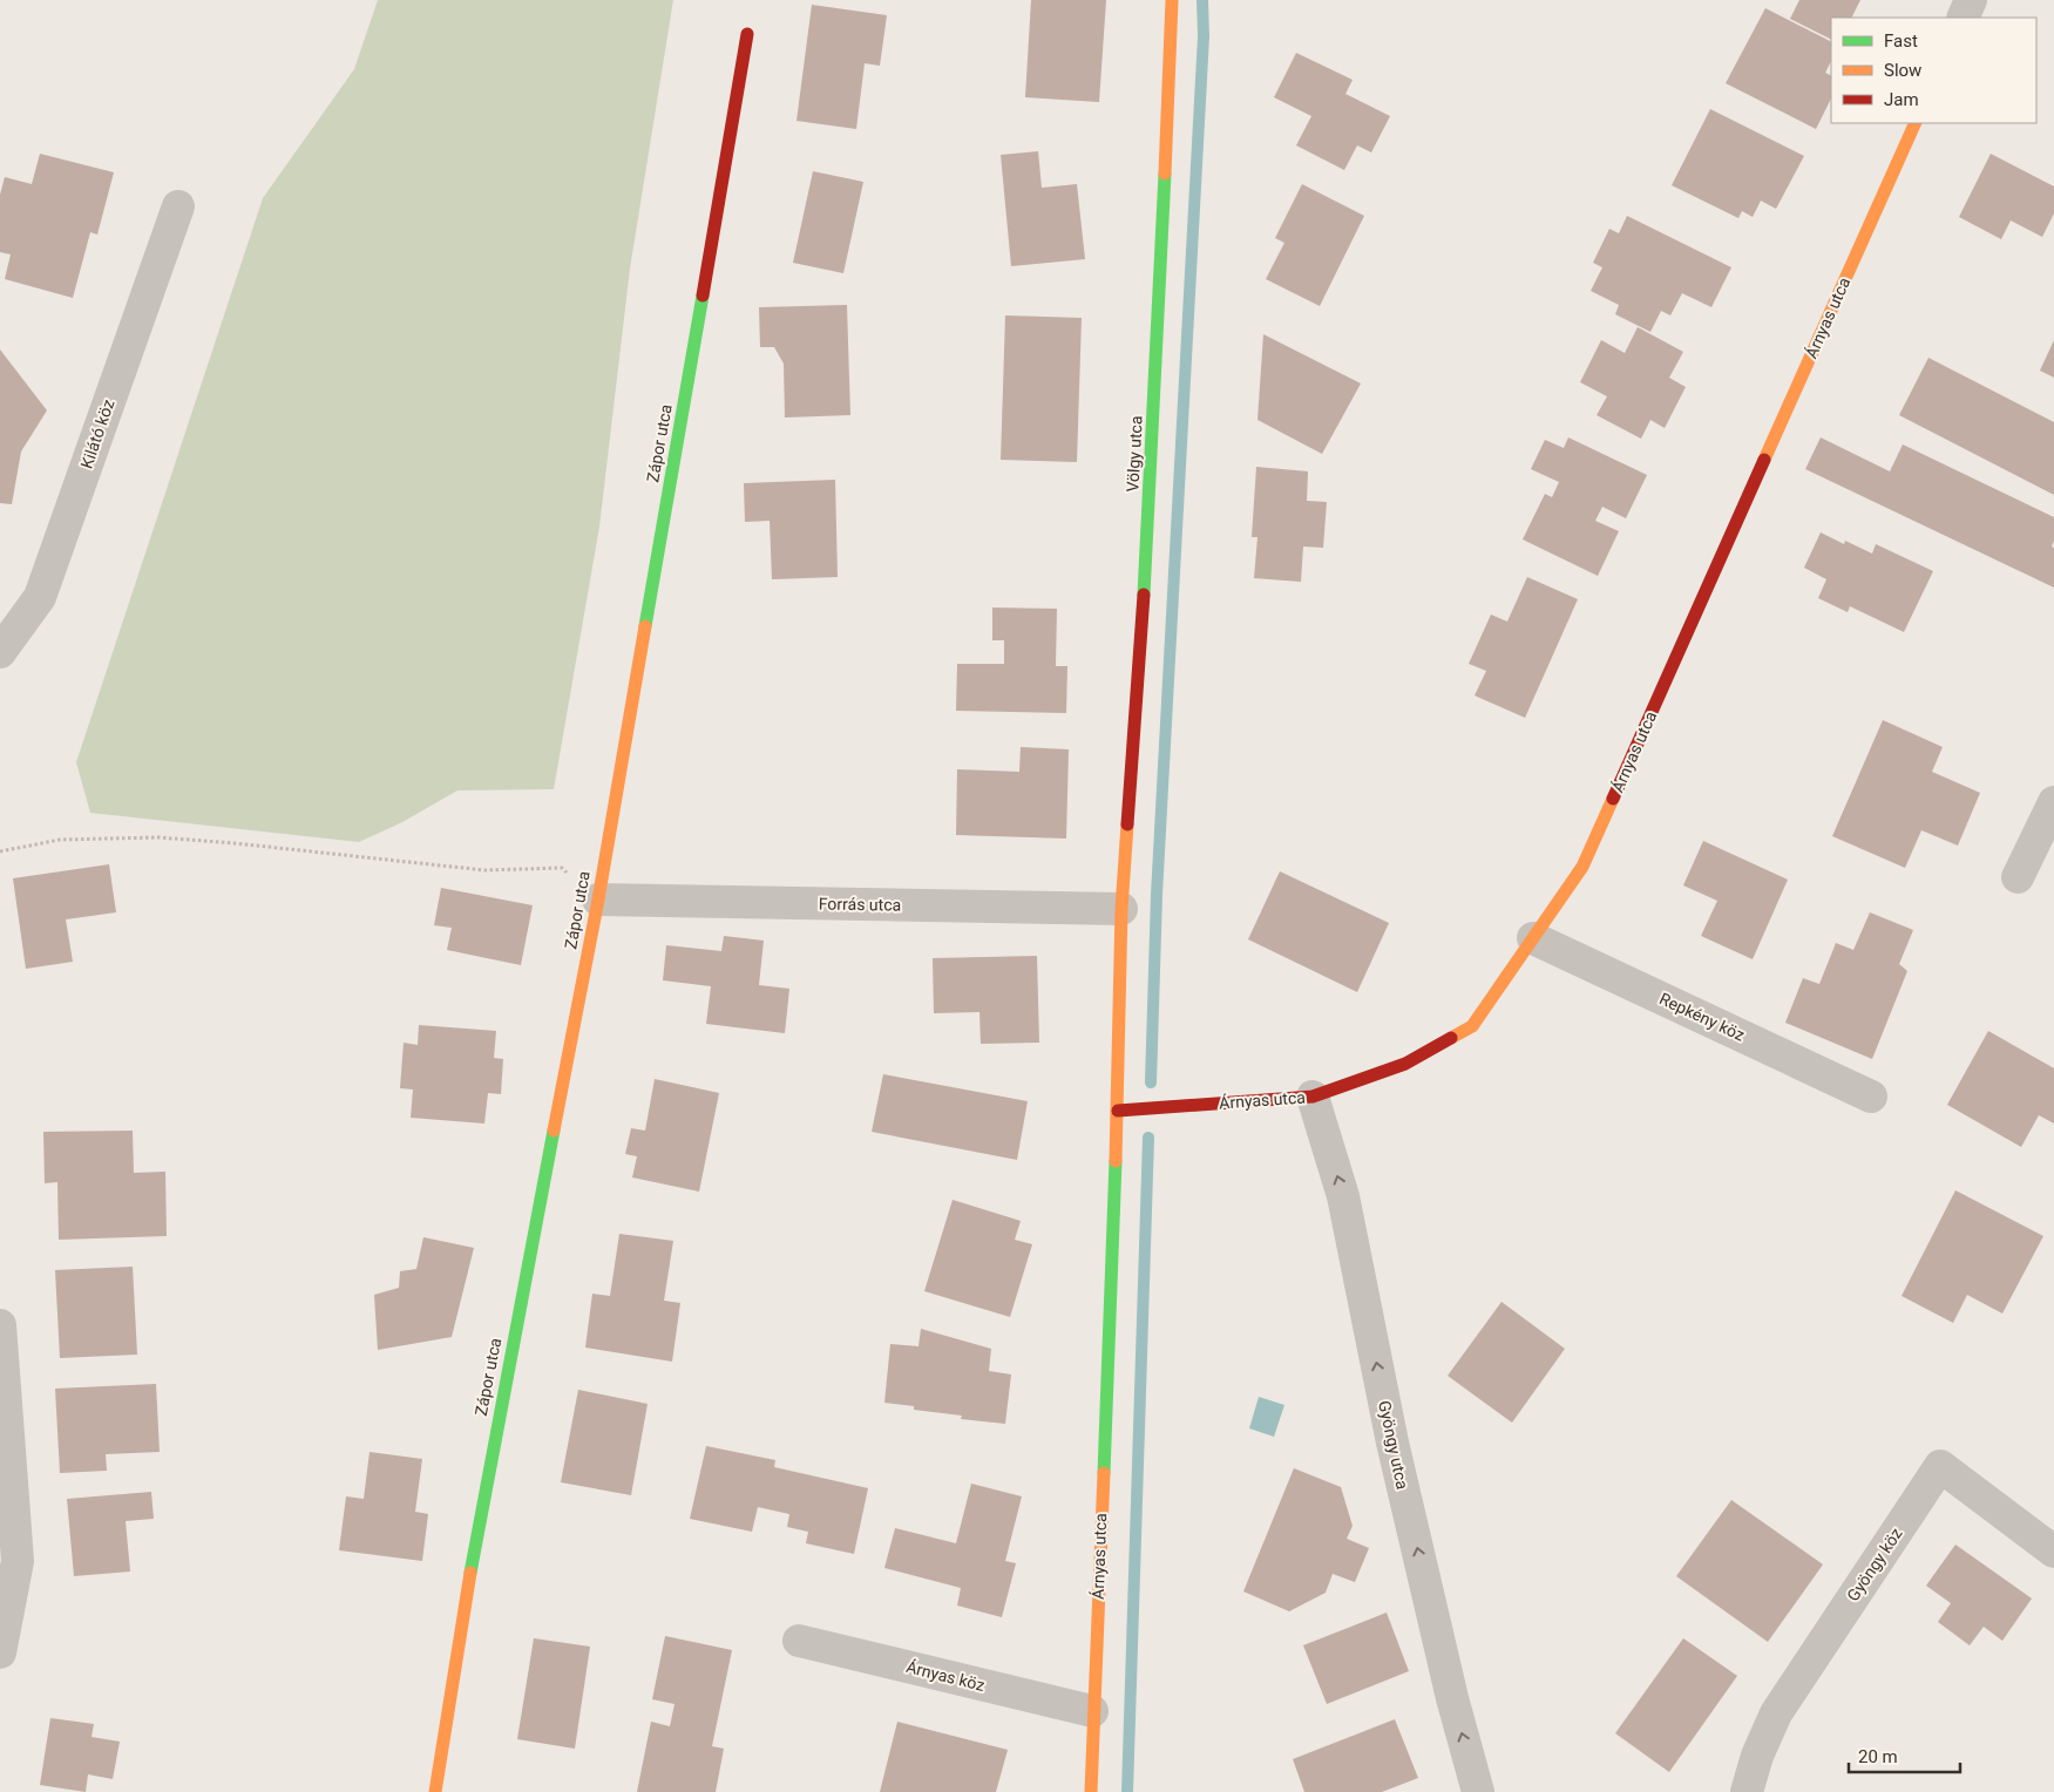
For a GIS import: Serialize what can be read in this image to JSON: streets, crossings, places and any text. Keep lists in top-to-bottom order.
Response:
{
  "streets": {
    "street": [
      "Árnyas utca",
      "Kilátó köz",
      "Zápor utca",
      "Völgy utca",
      "Forrás utca",
      "Repkény köz",
      "Gyöngy utca",
      "Gyöngy köz",
      "Árnyas köz"
    ]
  },
  "crossings": [
    ["Árnyas utca", "Völgy utca"],
    ["Árnyas utca", "Forrás utca"],
    ["Árnyas utca", "Repkény köz"],
    ["Árnyas utca", "Gyöngy utca"],
    ["Árnyas utca", "Árnyas köz"],
    ["Zápor utca", "Forrás utca"],
    ["Völgy utca", "Forrás utca"]
  ],
  "one_way": ["Gyöngy utca"],
  "legend": ["Fast", "Slow", "Jam"],
  "scale_bar": "20 m"
}
